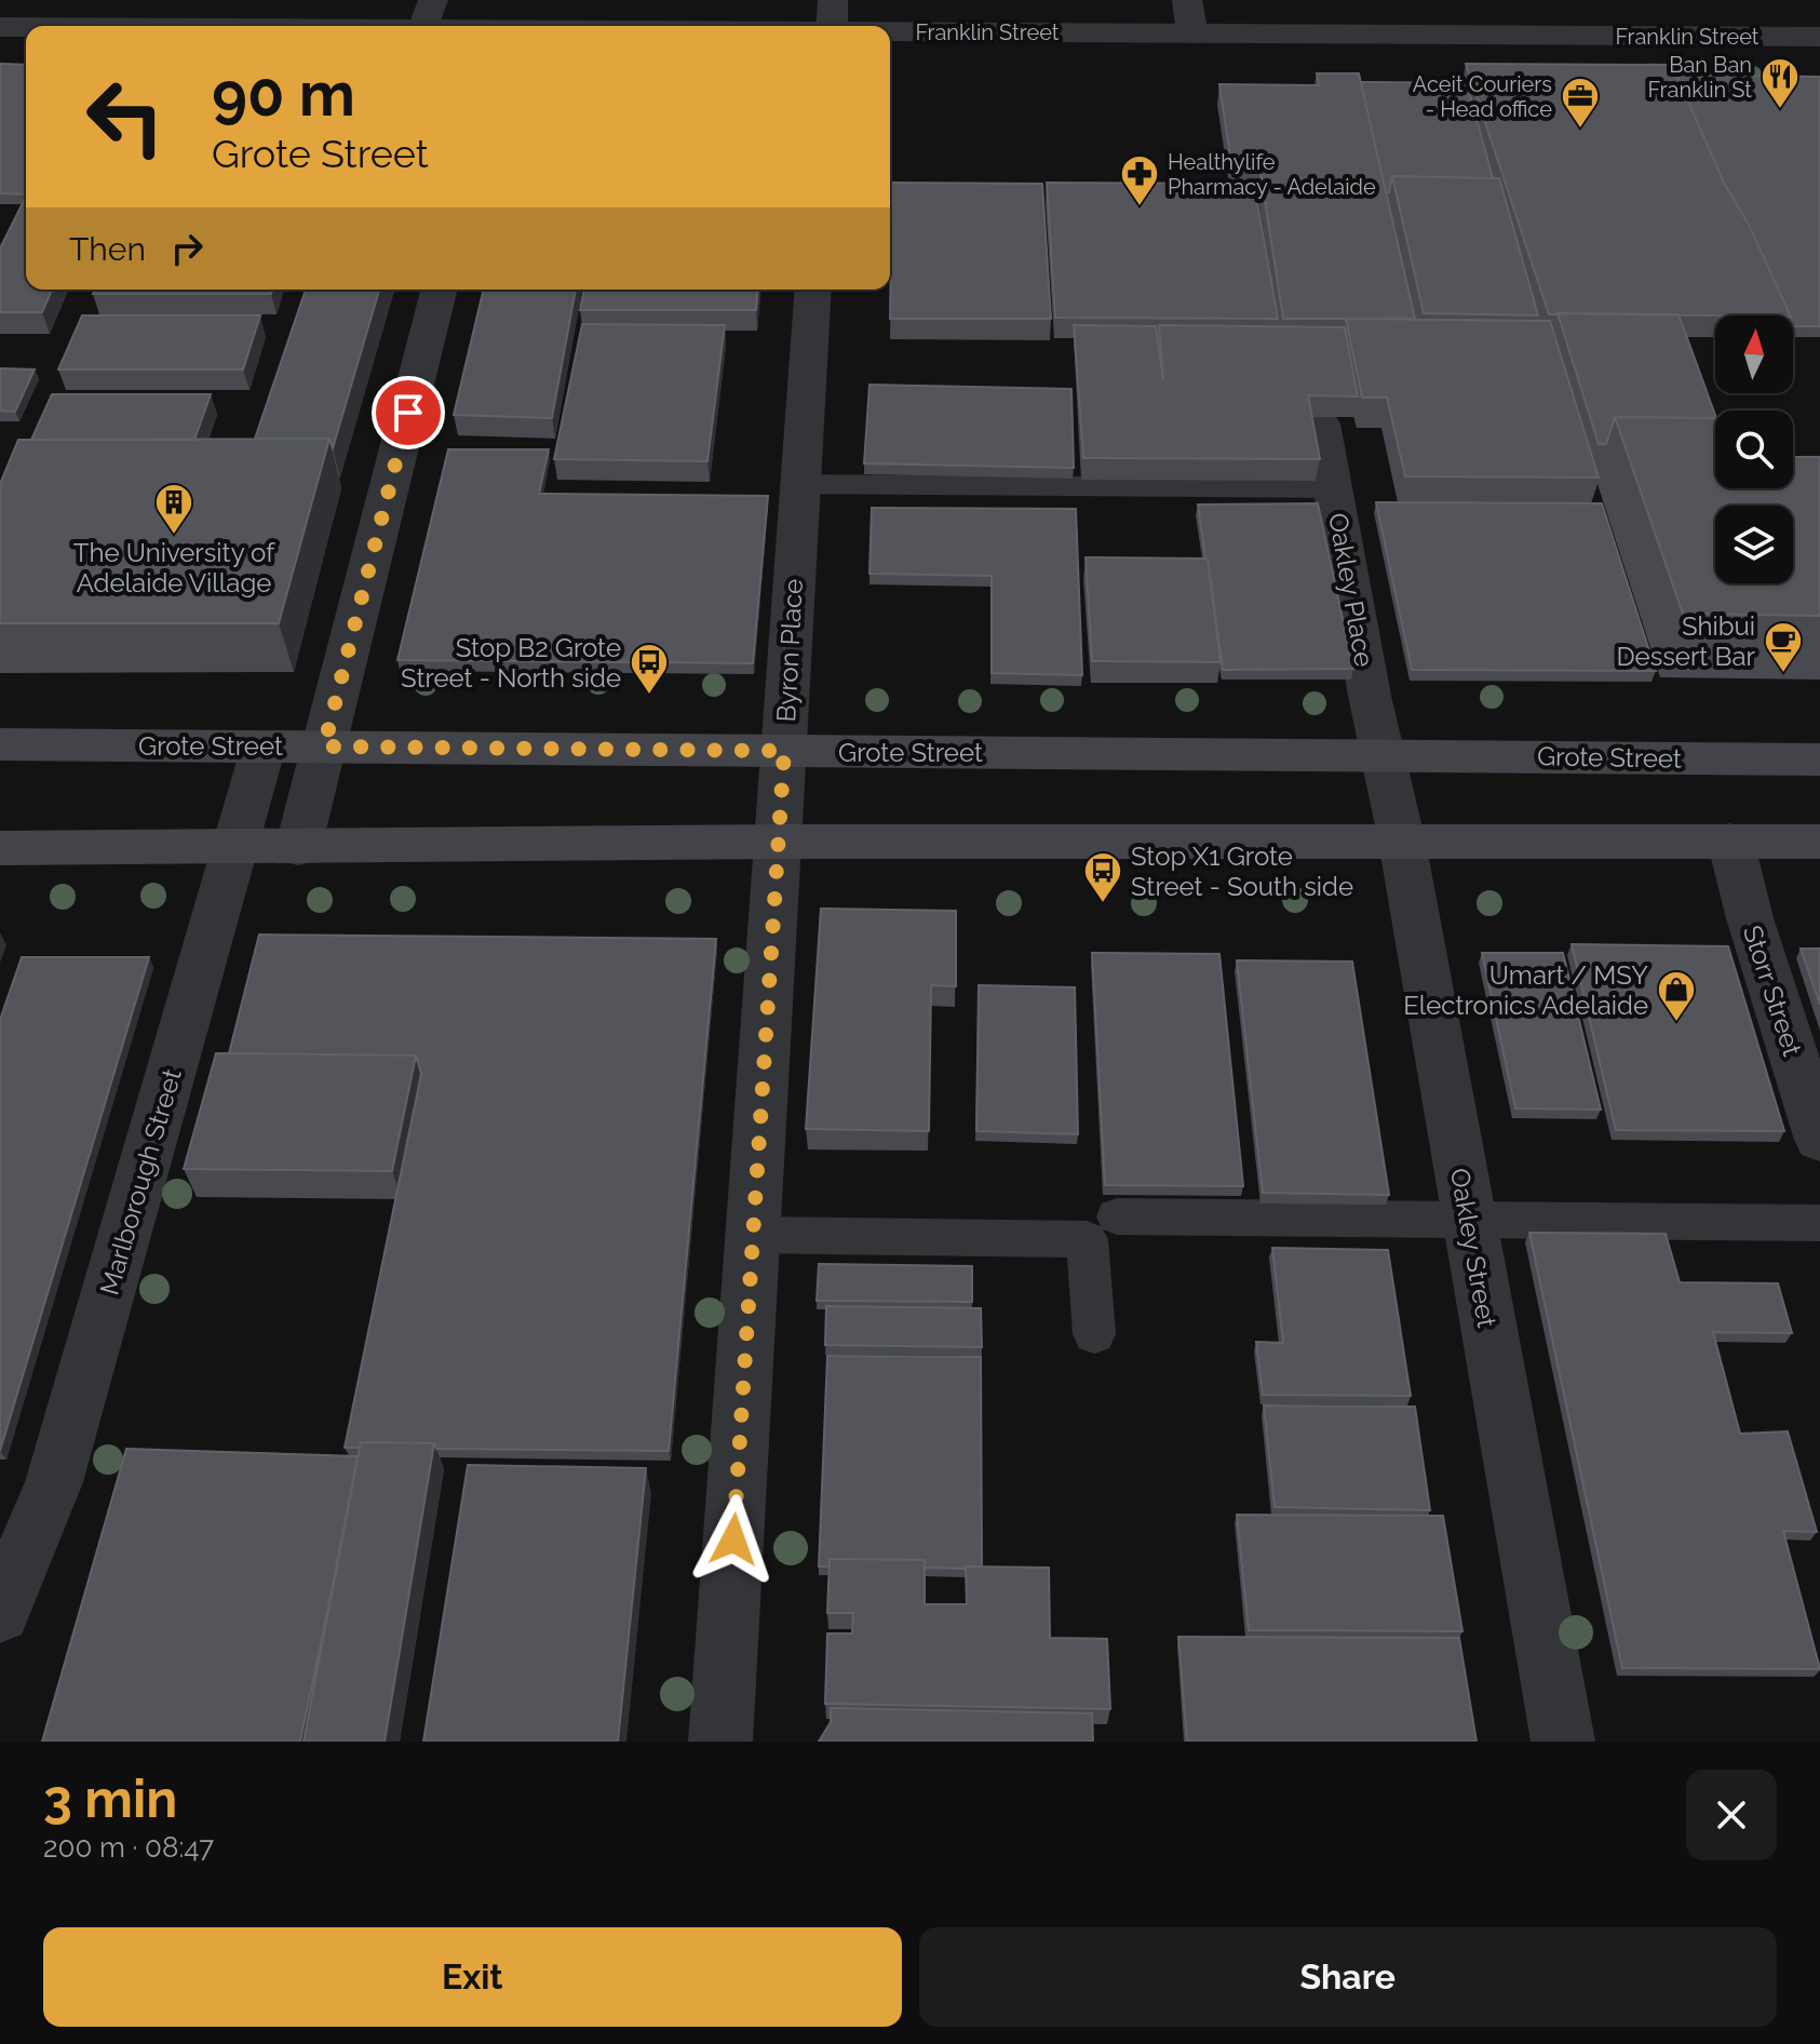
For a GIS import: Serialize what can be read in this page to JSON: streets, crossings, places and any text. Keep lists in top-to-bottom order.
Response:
{
  "streets": {
    "main road": ["Grote Street"],
    "street": [
      "Franklin Street",
      "Oakley Place",
      "Byron Place",
      "Storr Street",
      "Marlborough Street",
      "Oakley Street"
    ]
  },
  "crossings": [
    ["Oakley Place", "Grote Street"],
    ["Oakley Place", "Oakley Street"],
    ["Byron Place", "Grote Street"],
    ["Grote Street", "Marlborough Street"],
    ["Grote Street", "Oakley Street"]
  ],
  "places": {
    "restaurant": ["Ban Ban Franklin St"],
    "office": ["Aceit Couriers - Head office"],
    "pharmacy": ["Healthylife Pharmacy - Adelaide"],
    "building": ["The University of Adelaide Village"],
    "cafe": ["Shibui Dessert Bar"],
    "bus stop": ["Stop B2 Grote Street - North side", "Stop X1 Grote Street - South side"],
    "shop": ["Umart / MSY Electronics Adelaide"]
  },
  "north": "top",
  "page": {
    "turn": ["90 m", "Grote Street"],
    "then": "Then",
    "heading": ["3 min", "200 m · 08:47"],
    "buttons": ["Exit", "Share"]
  }
}
